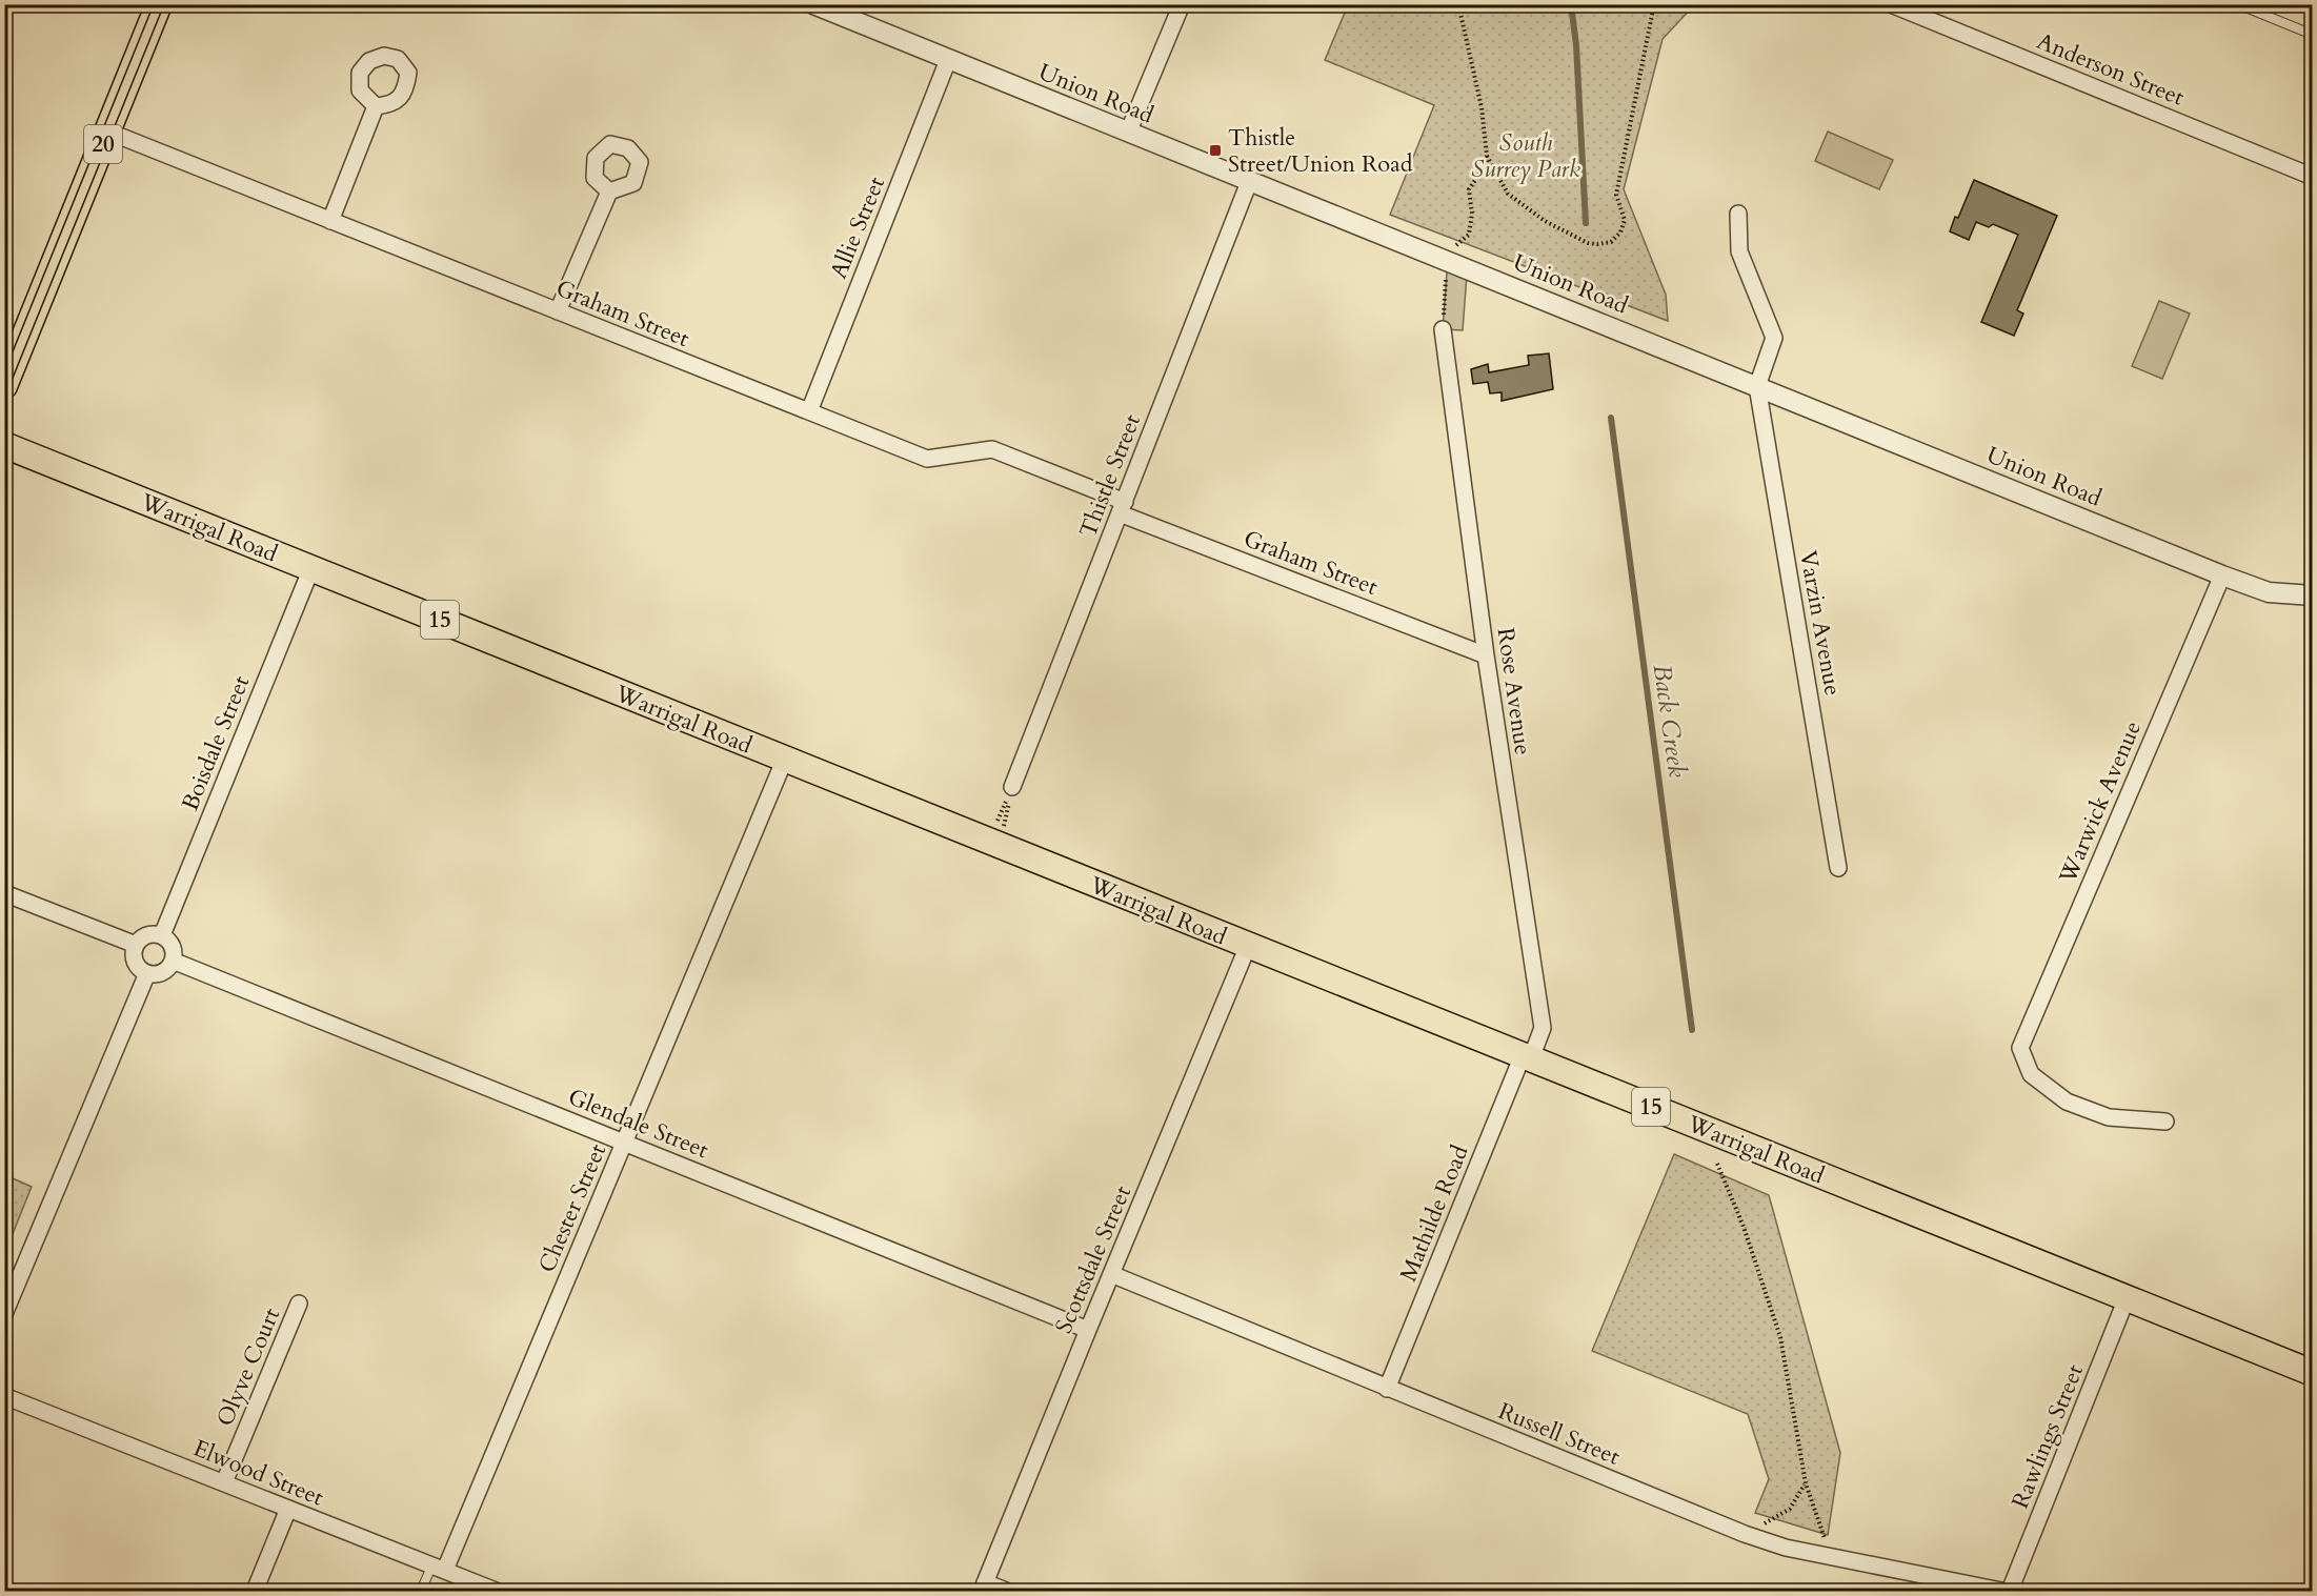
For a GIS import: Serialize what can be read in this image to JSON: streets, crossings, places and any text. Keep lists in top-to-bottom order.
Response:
{
  "streets": {
    "main road": ["20", "Warrigal Road", "15"],
    "street": [
      "Anderson Street",
      "Union Road",
      "Allie Street",
      "Graham Street",
      "Thistle Street",
      "Varzin Avenue",
      "Rose Avenue",
      "Boisdale Street",
      "Warwick Avenue",
      "Glendale Street",
      "Chester Street",
      "Mathilde Road",
      "Scottsdale Street",
      "Olyve Court",
      "Russell Street",
      "Rawlings Street",
      "Elwood Street"
    ]
  },
  "crossings": [
    ["Union Road", "Allie Street"],
    ["Union Road", "Thistle Street"],
    ["Union Road", "Varzin Avenue"],
    ["Union Road", "Warwick Avenue"],
    ["20", "Graham Street"],
    ["Allie Street", "Graham Street"],
    ["Graham Street", "Thistle Street"],
    ["Graham Street", "Rose Avenue"],
    ["Warrigal Road", "Rose Avenue"],
    ["Warrigal Road", "Boisdale Street"],
    ["Warrigal Road", "Chester Street"],
    ["Warrigal Road", "Mathilde Road"],
    ["Warrigal Road", "Scottsdale Street"],
    ["Warrigal Road", "Rawlings Street"],
    ["Rose Avenue", "Mathilde Road"],
    ["Boisdale Street", "Glendale Street"],
    ["Glendale Street", "Chester Street"],
    ["Glendale Street", "Scottsdale Street"],
    ["Chester Street", "Elwood Street"],
    ["Mathilde Road", "Russell Street"],
    ["Scottsdale Street", "Russell Street"],
    ["Olyve Court", "Elwood Street"]
  ],
  "water": ["Back Creek"],
  "parks": ["South Surrey Park"],
  "places": {
    "transit": ["Thistle Street/Union Road"]
  }
}
